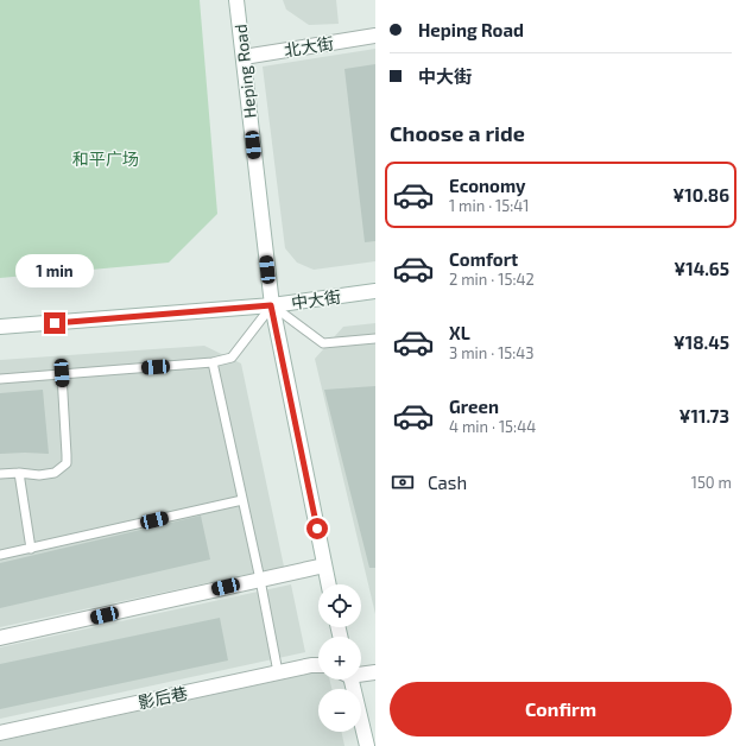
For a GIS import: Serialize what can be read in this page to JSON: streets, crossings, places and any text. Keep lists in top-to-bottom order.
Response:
{
  "streets": {
    "main road": [
      "北大街",
      "Heping Road",
      "中大街",
      "影后巷"
    ]
  },
  "crossings": [
    ["北大街", "Heping Road"],
    ["Heping Road", "中大街"]
  ],
  "parks": ["和平广场"],
  "page": {
    "banner": ["Heping Road", "中大街"],
    "heading": "Choose a ride",
    "list": [
      {
        "name": "Economy",
        "note": "1 min · 15:41",
        "value": "¥10.86"
      },
      {
        "name": "Comfort",
        "note": "2 min · 15:42",
        "value": "¥14.65"
      },
      {
        "name": "XL",
        "note": "3 min · 15:43",
        "value": "¥18.45"
      },
      {
        "name": "Green",
        "note": "4 min · 15:44",
        "value": "¥11.73"
      }
    ],
    "bubble": "1 min",
    "pay": ["Cash", "150 m"],
    "map_buttons": ["+", "−"],
    "buttons": "Confirm"
  }
}
